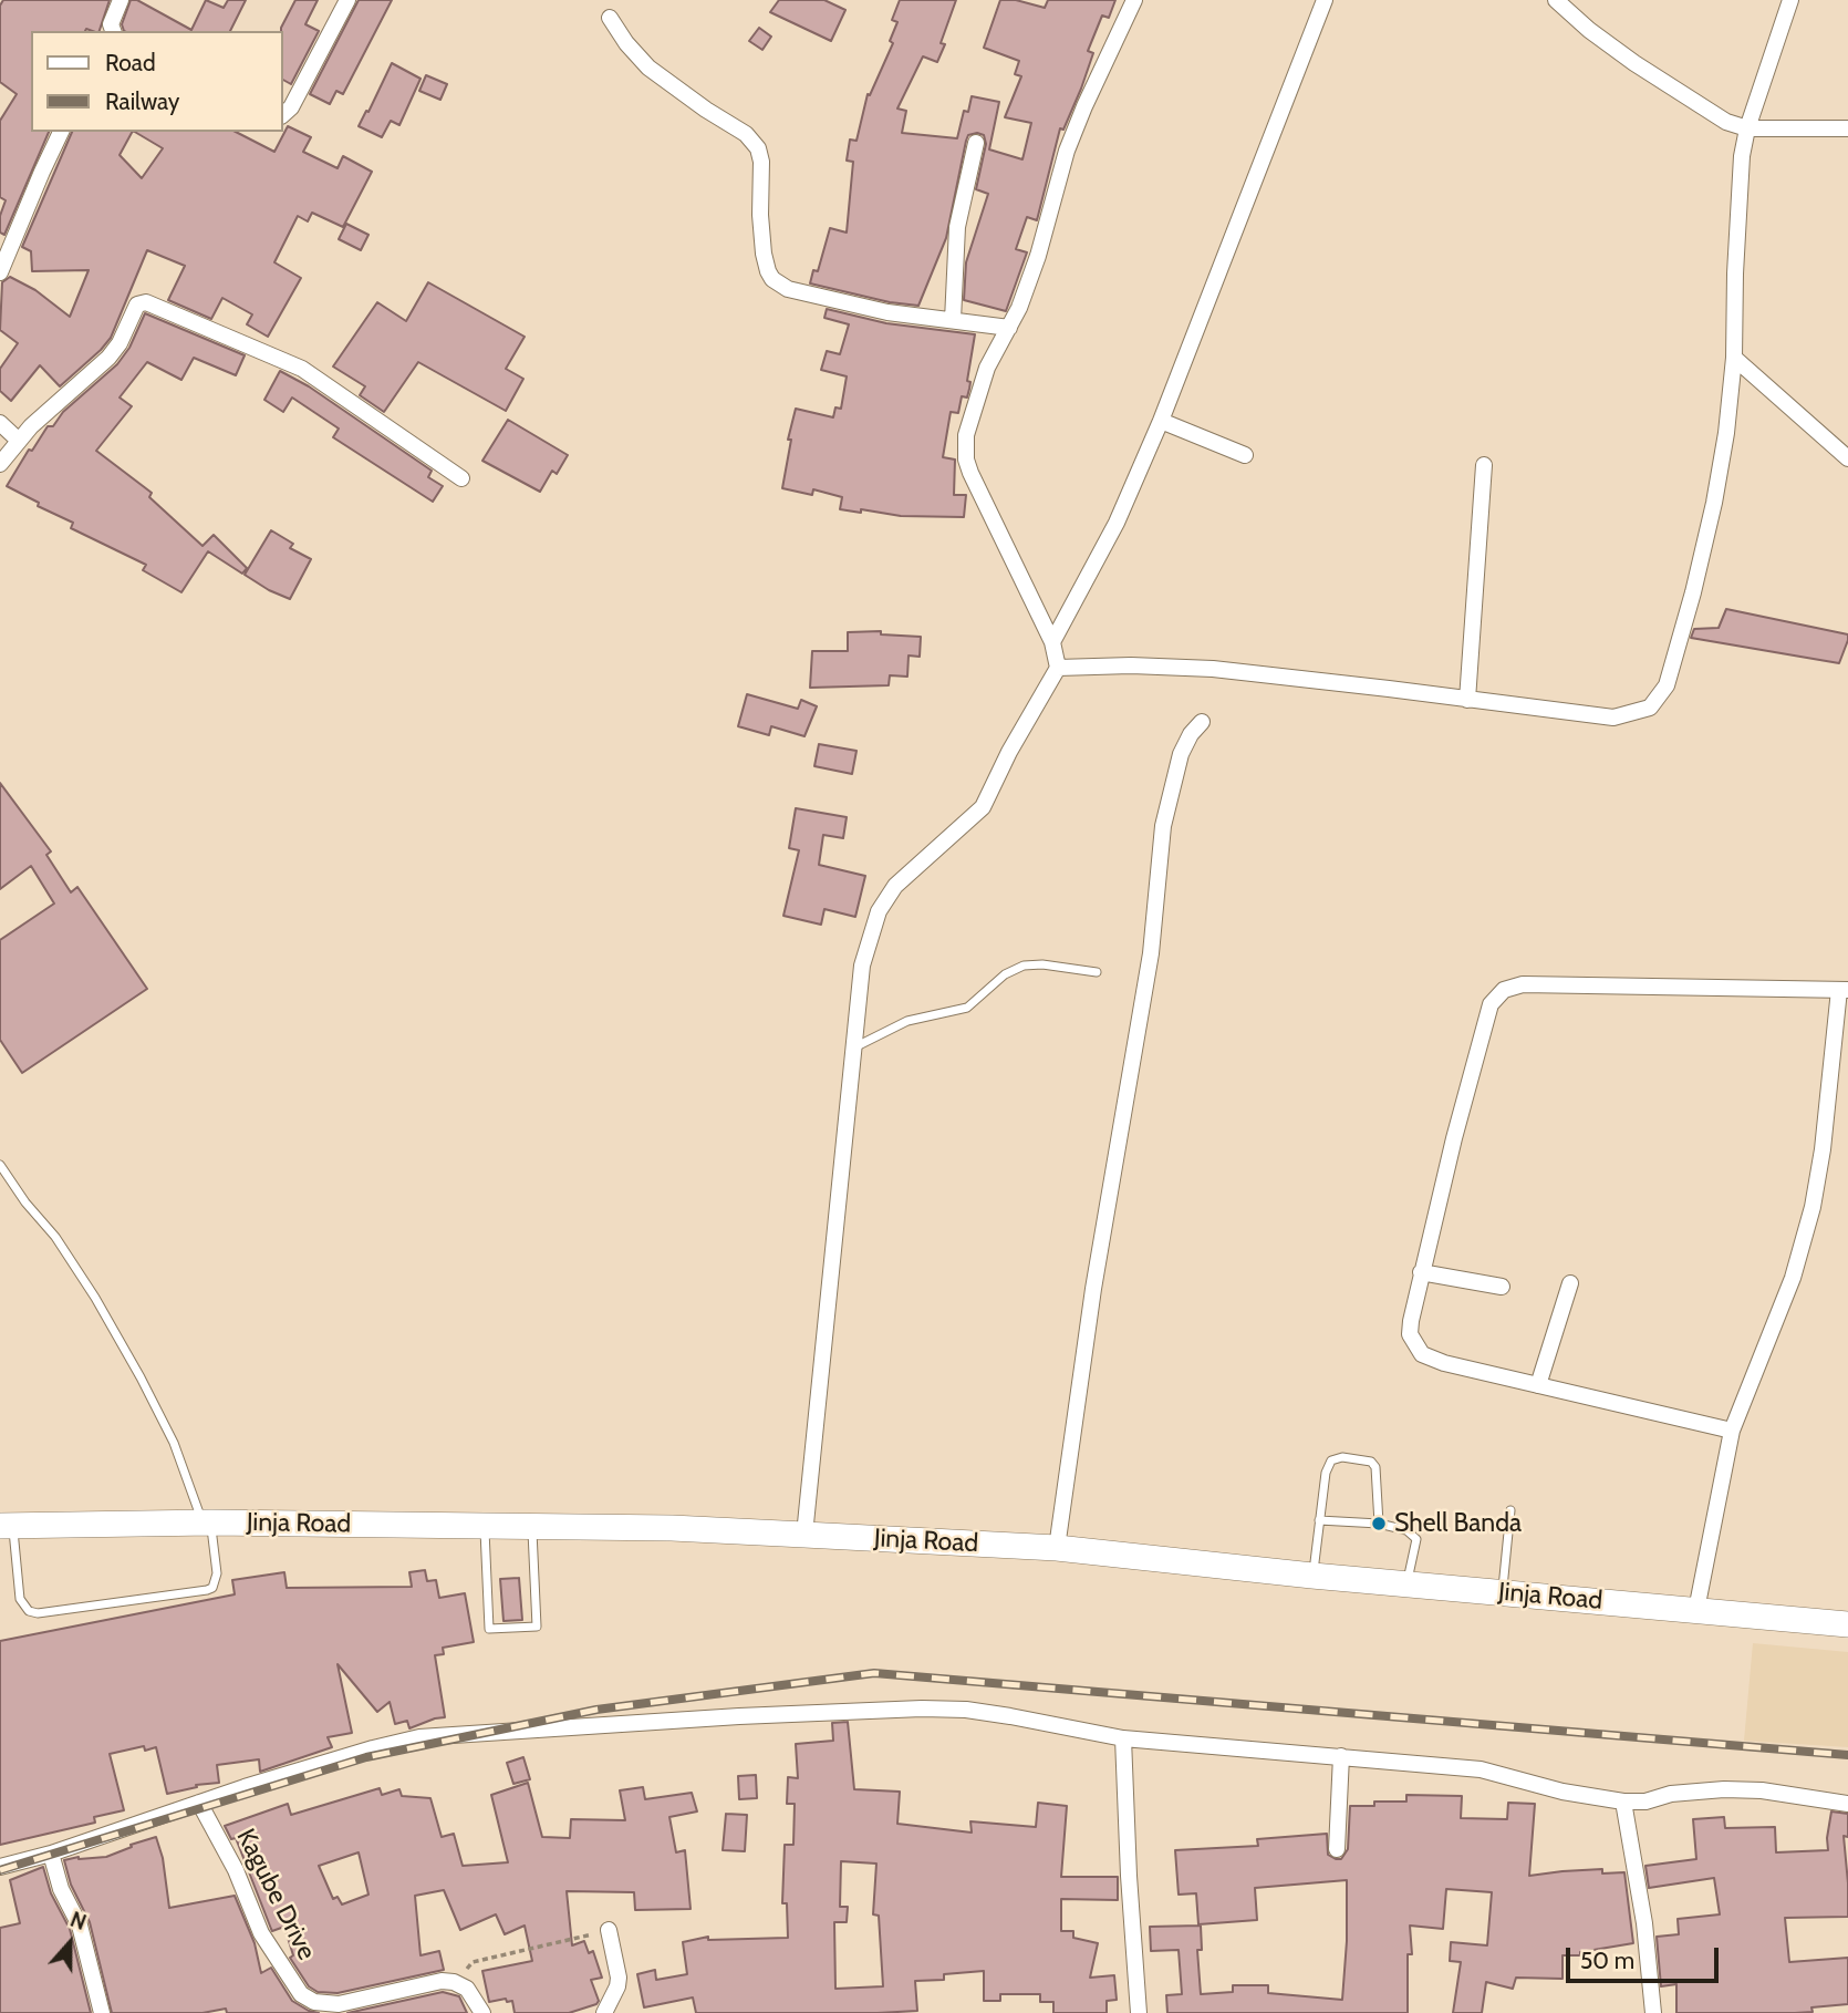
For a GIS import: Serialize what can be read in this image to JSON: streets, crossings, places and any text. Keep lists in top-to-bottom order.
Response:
{
  "streets": {
    "highway": ["Jinja Road"],
    "street": ["Kagube Drive"]
  },
  "places": ["Shell Banda"],
  "legend": ["Road", "Railway"],
  "scale_bar": "50 m",
  "north": "top"
}
